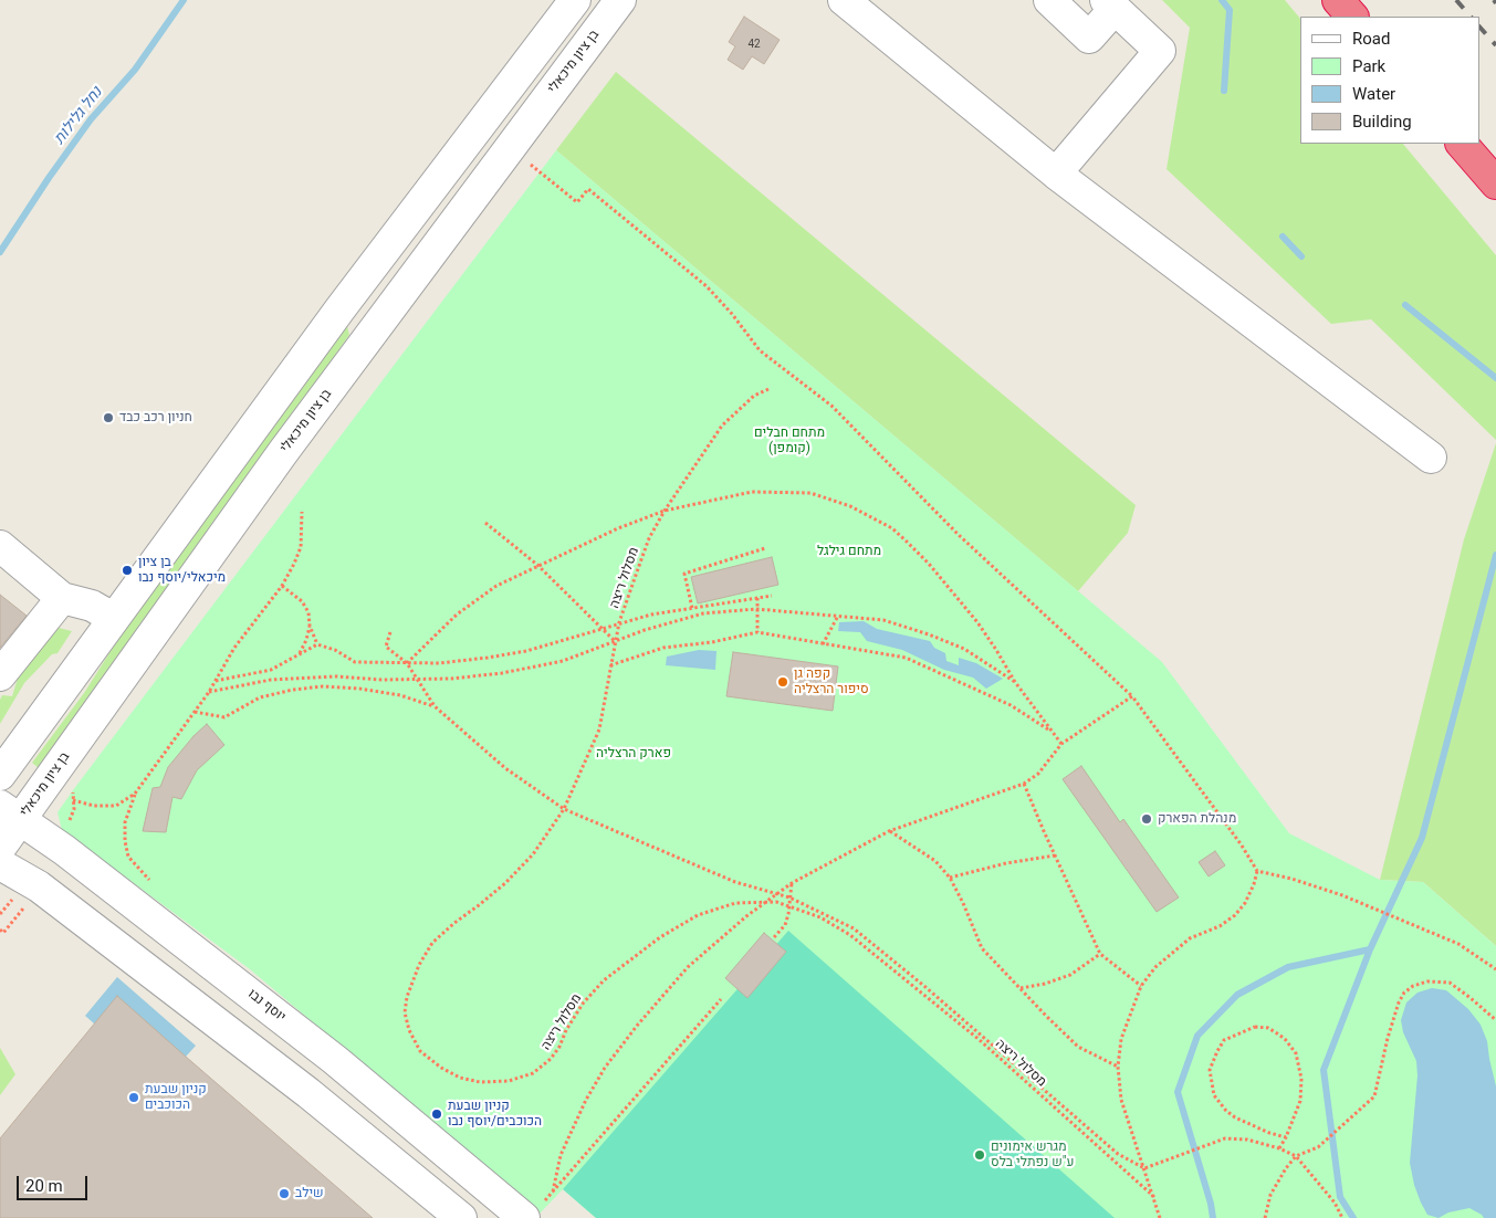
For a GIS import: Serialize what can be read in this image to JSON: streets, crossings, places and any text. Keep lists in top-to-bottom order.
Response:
{
  "streets": {
    "street": ["בן ציון מיכאלי", "יוסף נבו"],
    "path": ["מסלול ריצה"]
  },
  "crossings": [
    ["בן ציון מיכאלי", "יוסף נבו"]
  ],
  "water": ["נחל גלילות"],
  "parks": ["מתחם חבלים (קומפן)", "מתחם גילגל", "פארק הרצליה"],
  "places": [
    "חניון רכב כבד",
    "בן ציון מיכאלי/יוסף נבו",
    "קפה גן סיפור הרצליה",
    "מנהלת הפארק",
    "קניון שבעת הכוכבים",
    "קניון שבעת הכוכבים/יוסף נבו",
    "מגרש אימונים ע\"ש נפתלי בלס",
    "שילב"
  ],
  "house_numbers": ["42"],
  "legend": [
    "Road",
    "Park",
    "Water",
    "Building"
  ],
  "scale_bar": "20 m"
}
